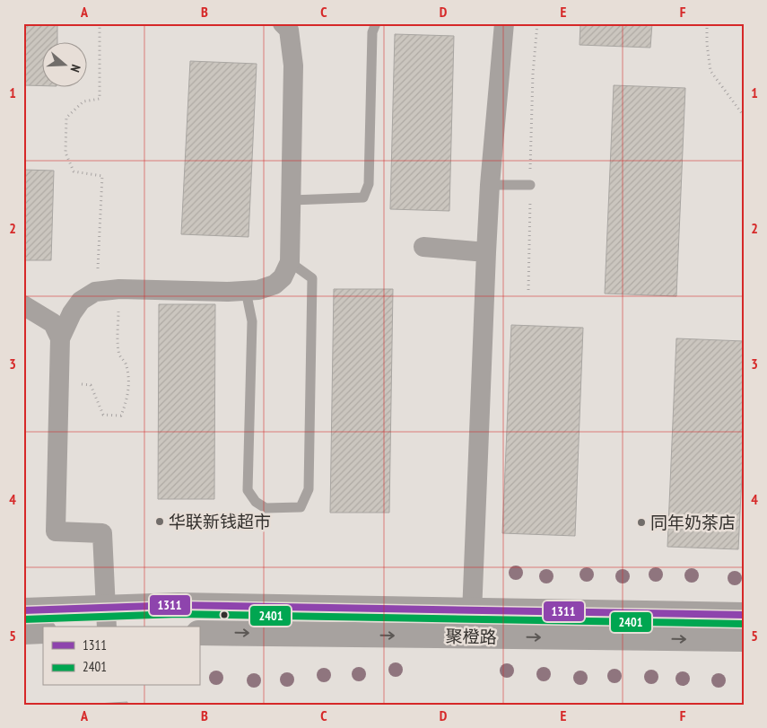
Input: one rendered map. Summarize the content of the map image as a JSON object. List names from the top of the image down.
{
  "streets": {
    "street": ["聚橙路"]
  },
  "places": ["华联新钱超市", "同年奶茶店"],
  "lines": ["transit line 1311", "transit line 2401"],
  "legend": ["1311", "2401"],
  "north": "right",
  "grid": {
    "columns": [
      "A",
      "B",
      "C",
      "D",
      "E",
      "F"
    ],
    "rows": [
      "1",
      "2",
      "3",
      "4",
      "5"
    ]
  }
}
